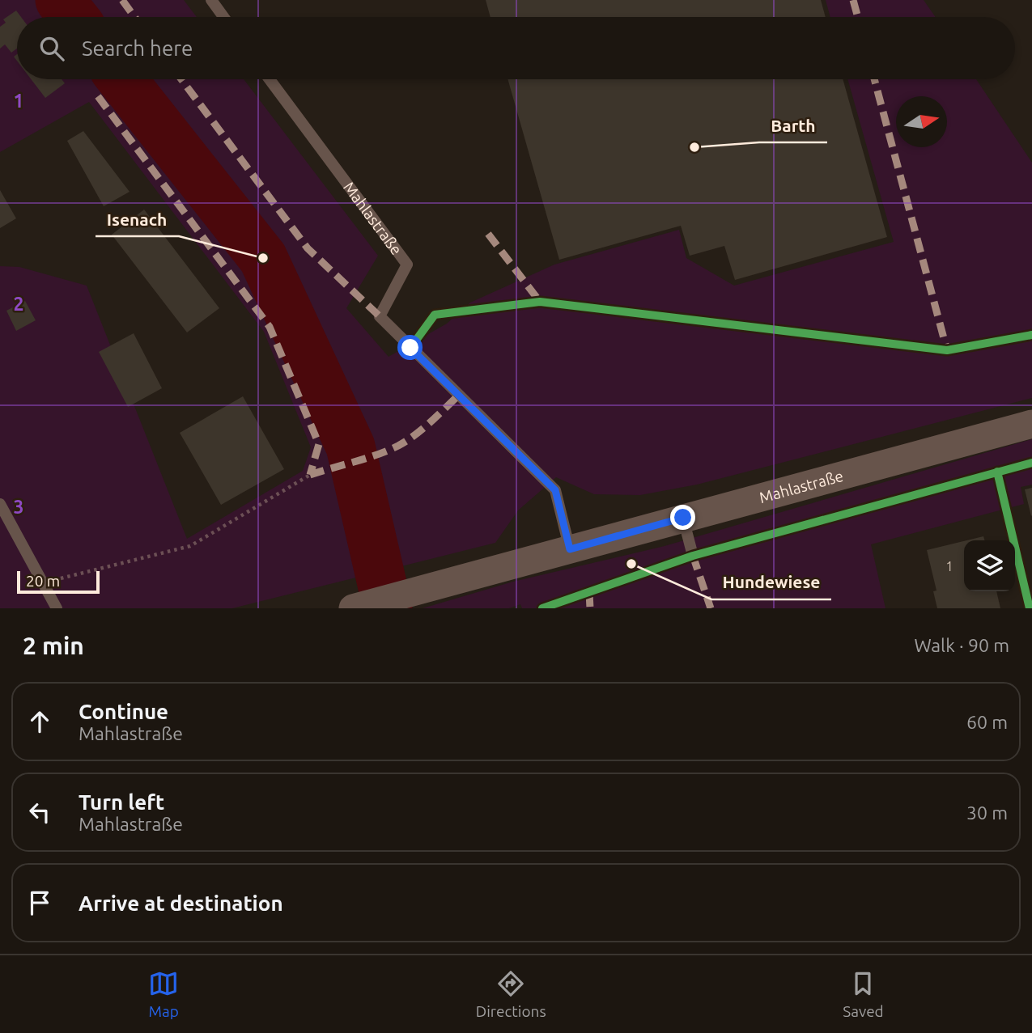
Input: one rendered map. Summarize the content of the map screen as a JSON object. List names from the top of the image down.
{
  "streets": {
    "street": ["Mahlastraße"]
  },
  "places": ["Barth", "Isenach", "Hundewiese"],
  "house_numbers": ["1"],
  "scale_bar": "20 m",
  "north": "right",
  "page": {
    "search": "Search here",
    "scale": "20 m",
    "heading": ["2 min", "Walk · 90 m"],
    "list": [
      ["Continue", "Mahlastraße", "60 m"],
      ["Turn left", "Mahlastraße", "30 m"],
      "Arrive at destination"
    ],
    "nav": ["Map", "Directions", "Saved"]
  },
  "grid": {
    "rows": ["1", "2", "3"]
  }
}
